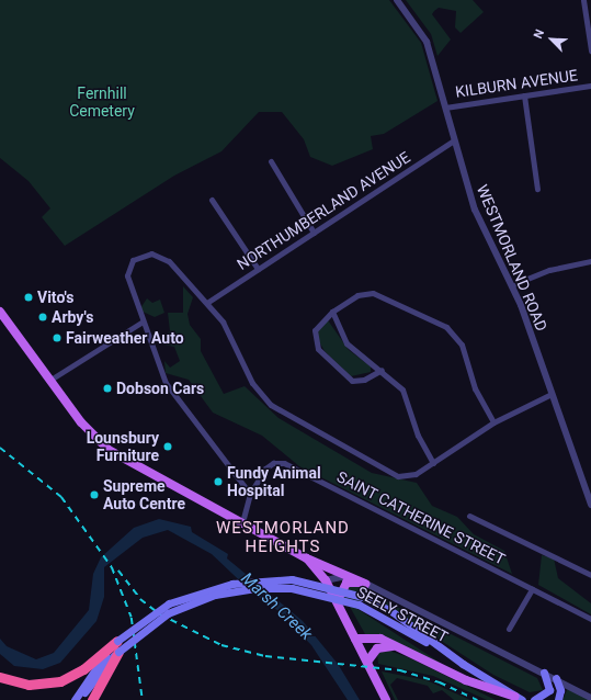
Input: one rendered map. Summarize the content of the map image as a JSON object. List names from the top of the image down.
{
  "streets": {
    "main road": ["SEELY STREET"],
    "street": [
      "KILBURN AVENUE",
      "NORTHUMBERLAND AVENUE",
      "WESTMORLAND ROAD",
      "SAINT CATHERINE STREET"
    ]
  },
  "crossings": [
    ["KILBURN AVENUE", "WESTMORLAND ROAD"],
    ["NORTHUMBERLAND AVENUE", "WESTMORLAND ROAD"]
  ],
  "districts": ["WESTMORLAND HEIGHTS"],
  "water": ["Marsh Creek"],
  "parks": ["Fernhill Cemetery"],
  "places": [
    "Vito's",
    "Arby's",
    "Fairweather Auto",
    "Dobson Cars",
    "Lounsbury Furniture",
    "Fundy Animal Hospital",
    "Supreme Auto Centre"
  ],
  "north": "top left"
}
